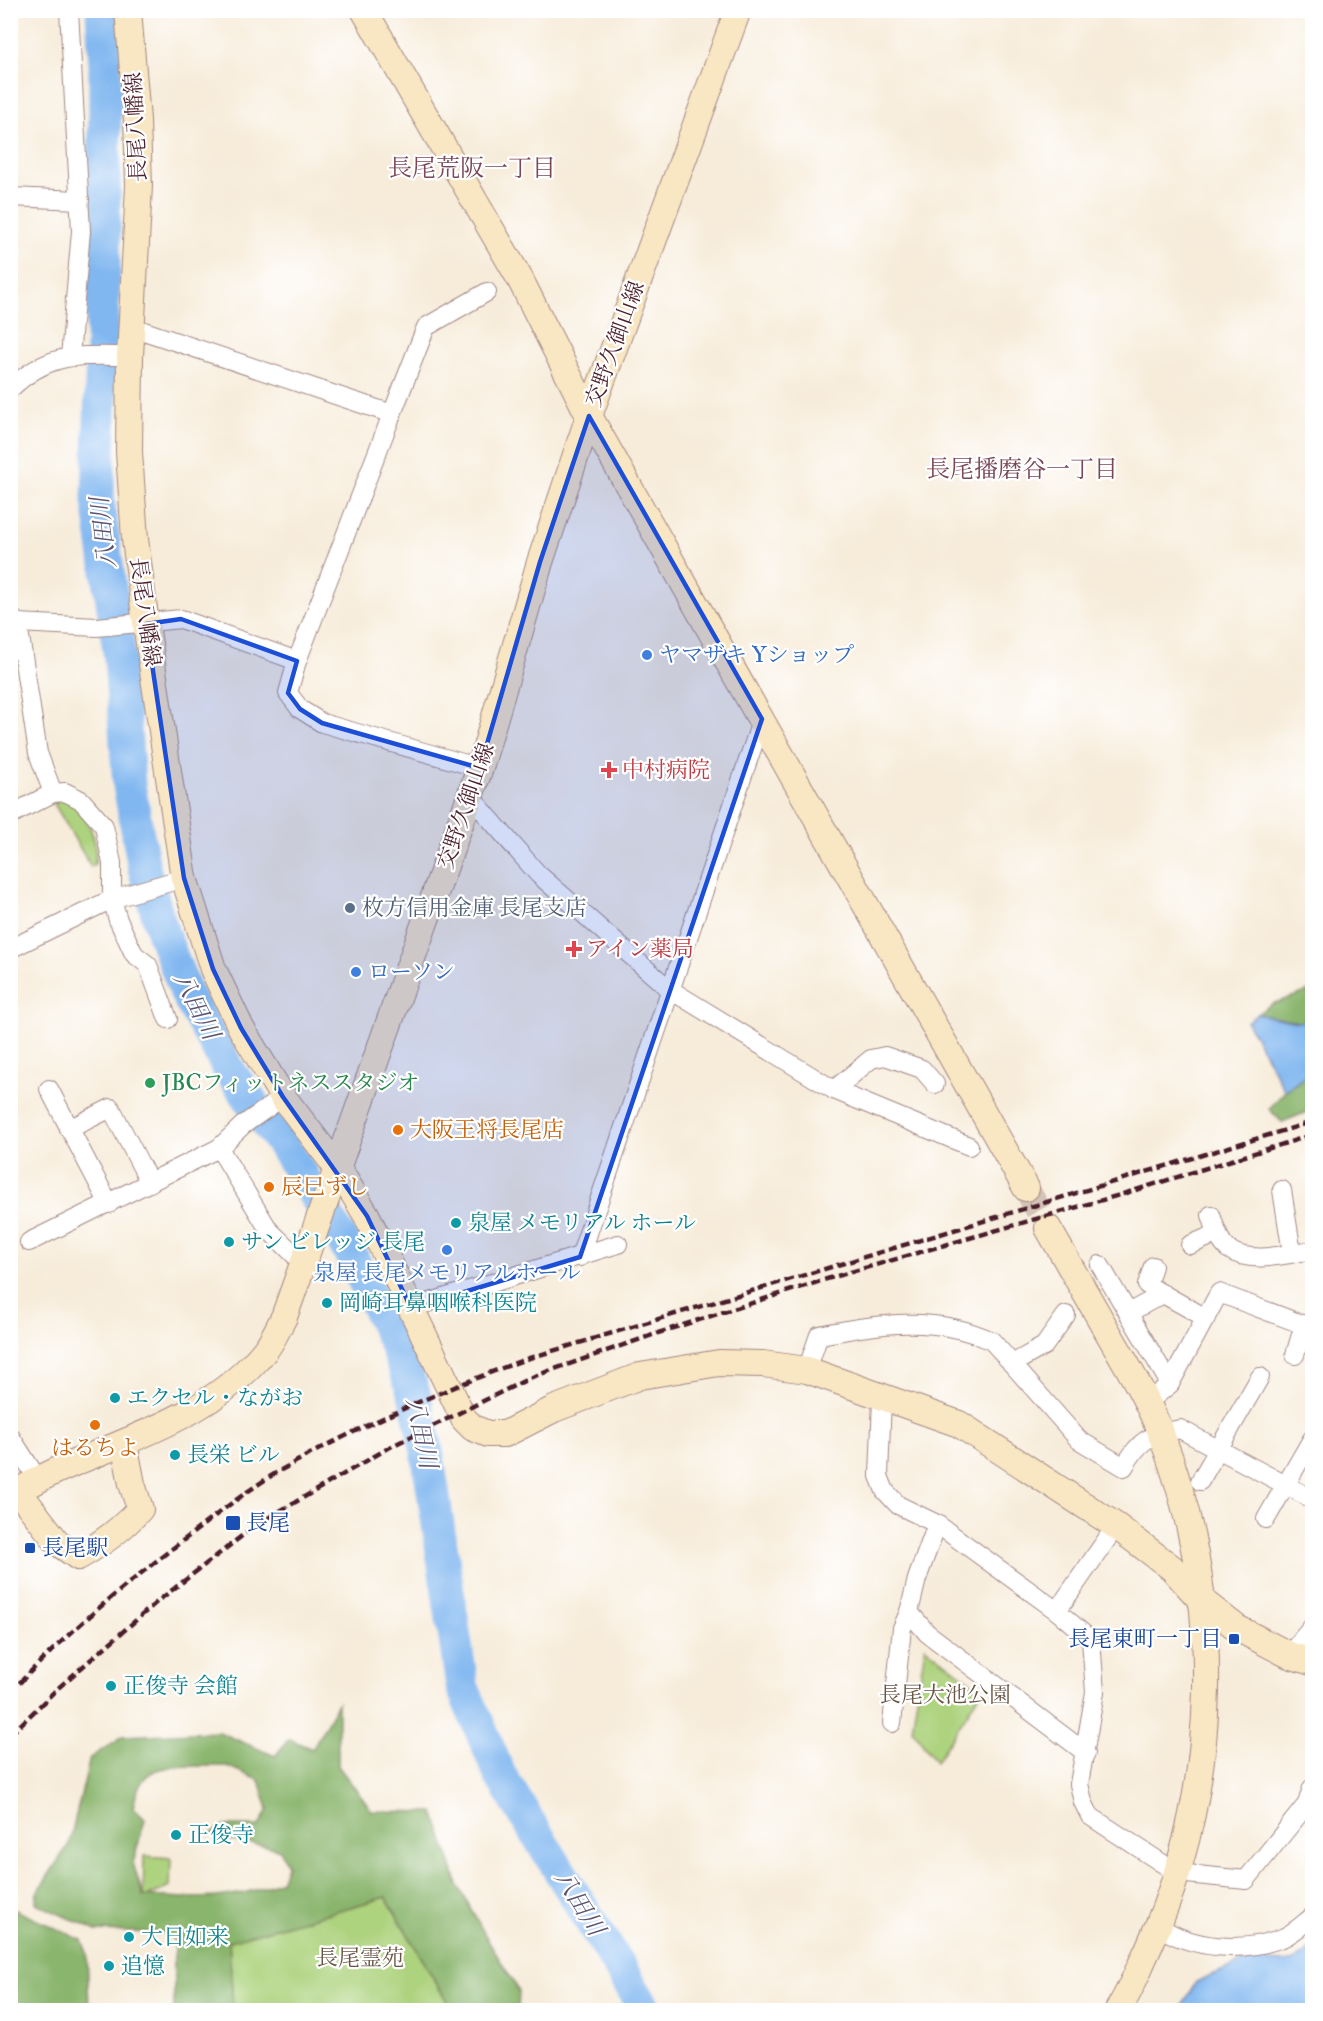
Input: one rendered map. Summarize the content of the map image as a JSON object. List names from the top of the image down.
{
  "streets": {
    "street": ["長尾八幡線", "交野久御山線"]
  },
  "crossings": [
    ["長尾八幡線", "交野久御山線"]
  ],
  "districts": ["長尾荒阪一丁目", "長尾播磨谷一丁目"],
  "water": ["八田川"],
  "parks": ["長尾大池公園", "長尾霊苑"],
  "places": {
    "other": [
      "ヤマザキ Yショップ",
      "枚方信用金庫 長尾支店",
      "ローソン",
      "JBCフィットネススタジオ",
      "大阪王将長尾店",
      "辰巳ずし",
      "泉屋 メモリアル ホール",
      "サン ビレッジ 長尾",
      "泉屋 長尾メモリアルホール",
      "岡崎耳鼻咽喉科医院",
      "エクセル・ながお",
      "はるちよ",
      "長栄 ビル",
      "正俊寺 会館",
      "正俊寺",
      "大日如来",
      "追憶"
    ],
    "health": ["中村病院", "アイン薬局"],
    "transit": ["長尾", "長尾駅", "長尾東町一丁目"]
  }
}
